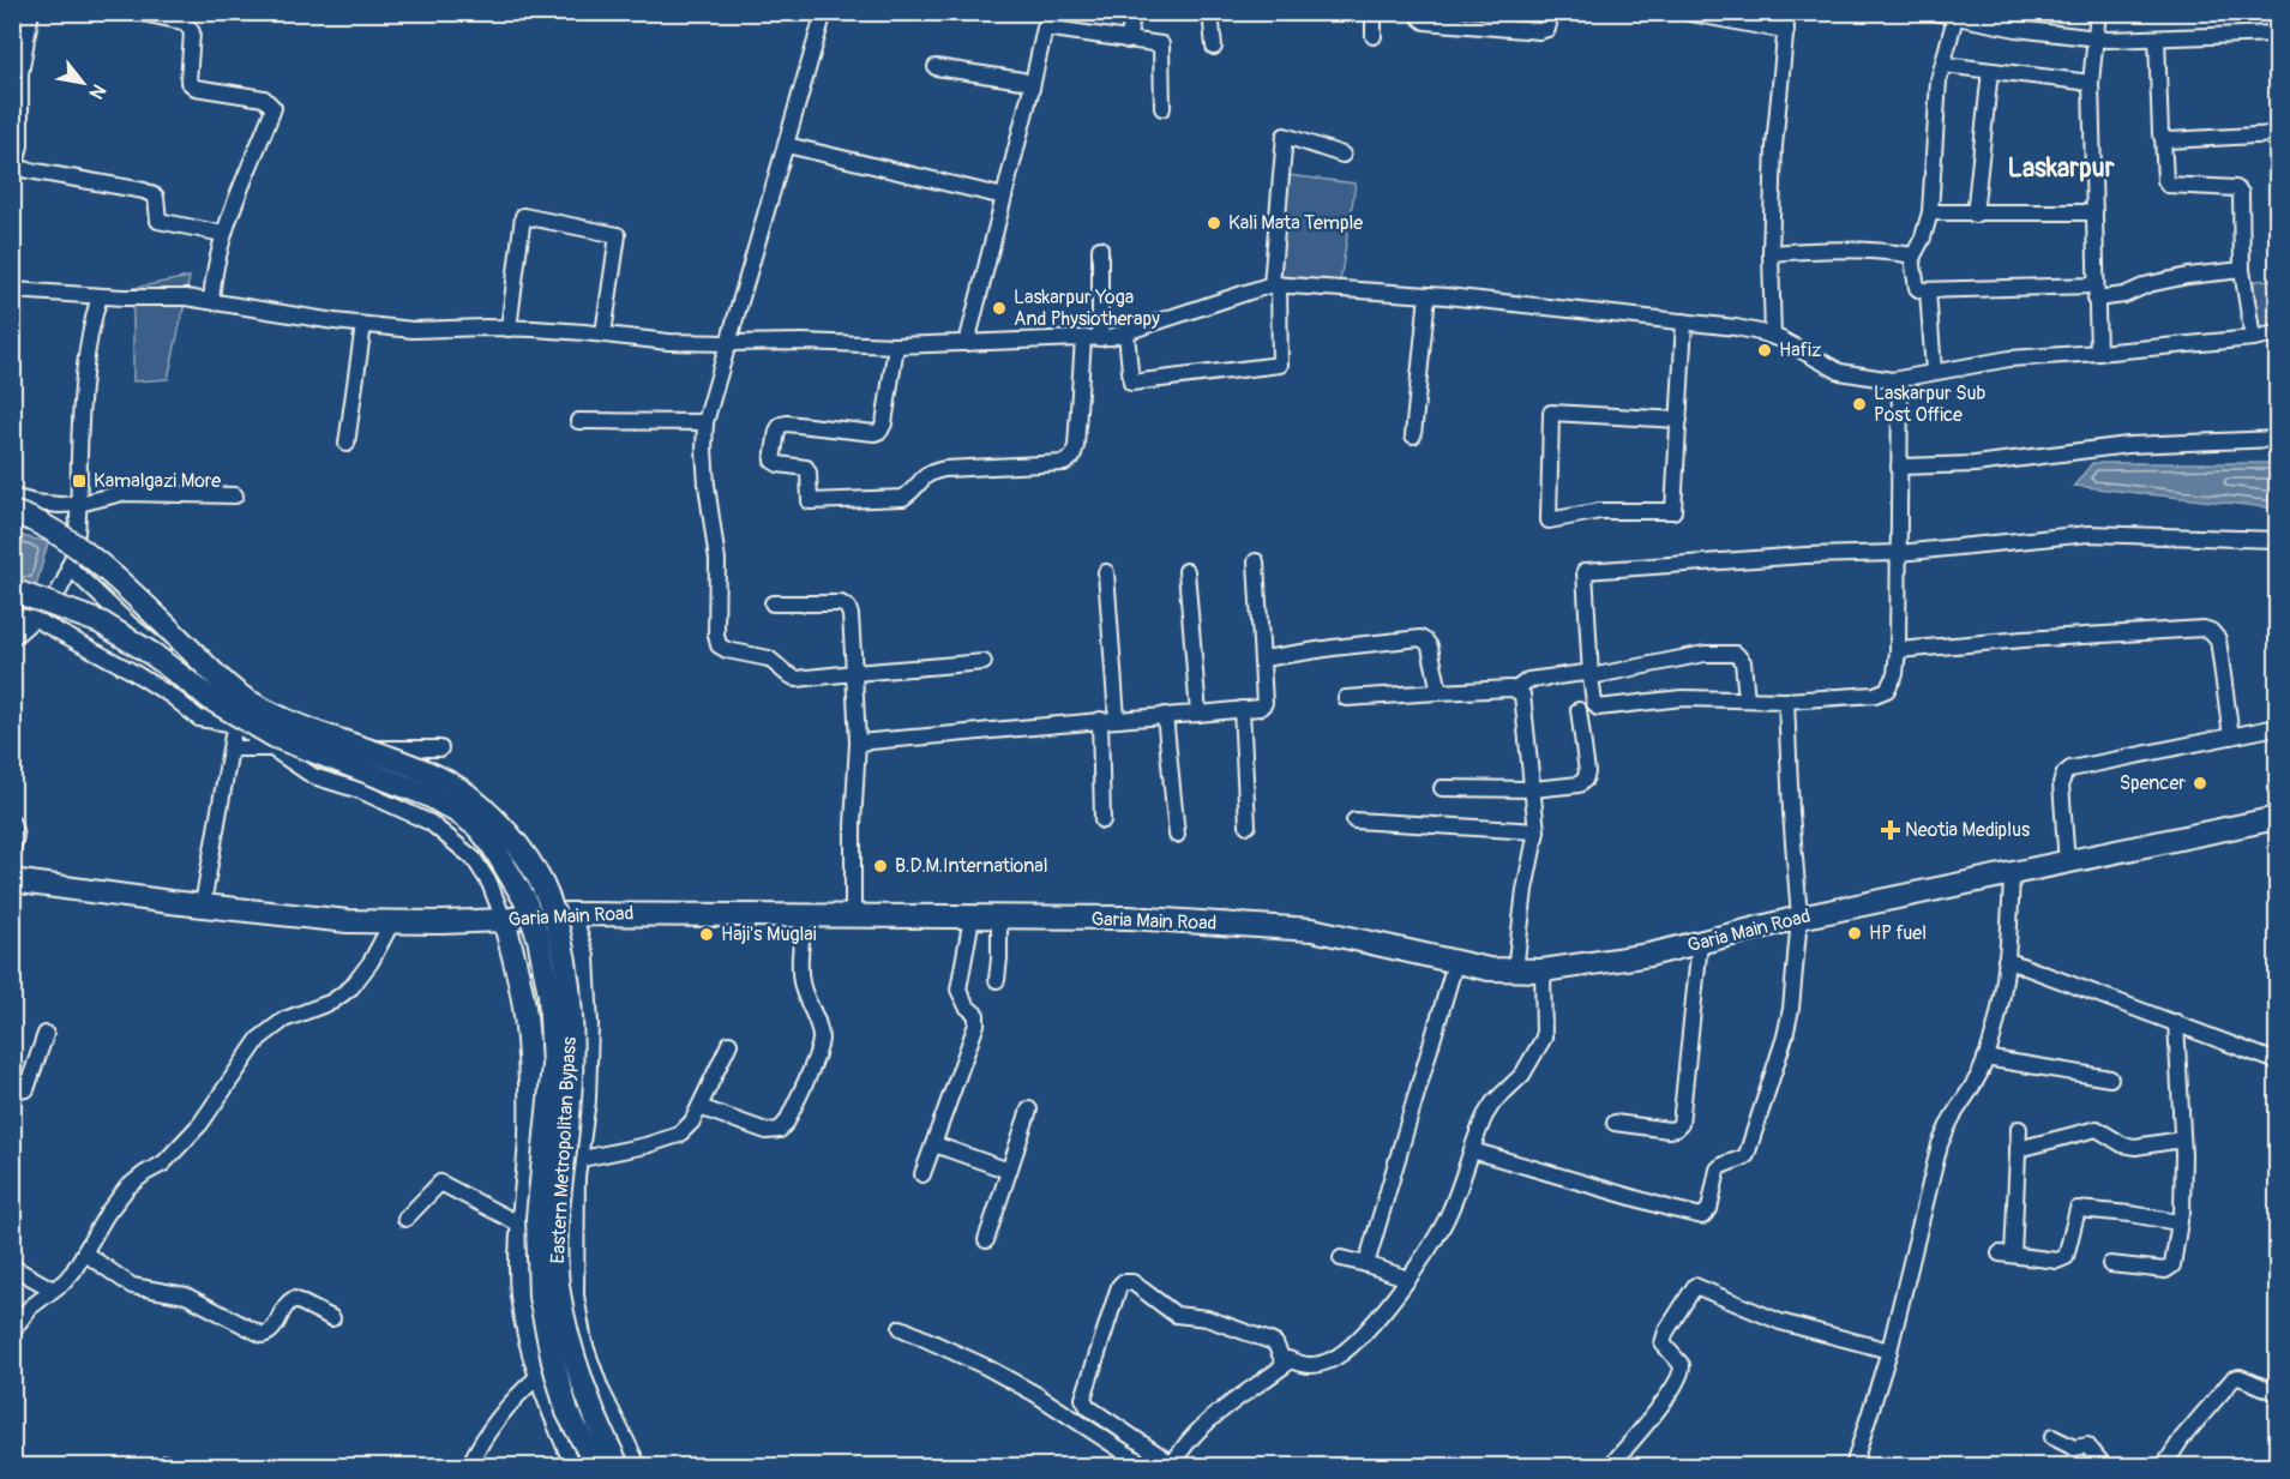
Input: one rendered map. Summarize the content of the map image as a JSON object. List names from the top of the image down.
{
  "streets": {
    "main road": ["Garia Main Road", "Eastern Metropolitan Bypass"]
  },
  "districts": ["Laskarpur"],
  "places": {
    "other": [
      "Kali Mata Temple",
      "Laskarpur Yoga And Physiotherapy",
      "Hafiz",
      "Laskarpur Sub Post Office",
      "Spencer",
      "B.D.M.International",
      "HP fuel",
      "Haji's Muglai"
    ],
    "transit": ["Kamalgazi More"],
    "health": ["Neotia Mediplus"]
  },
  "north": "bottom right"
}
